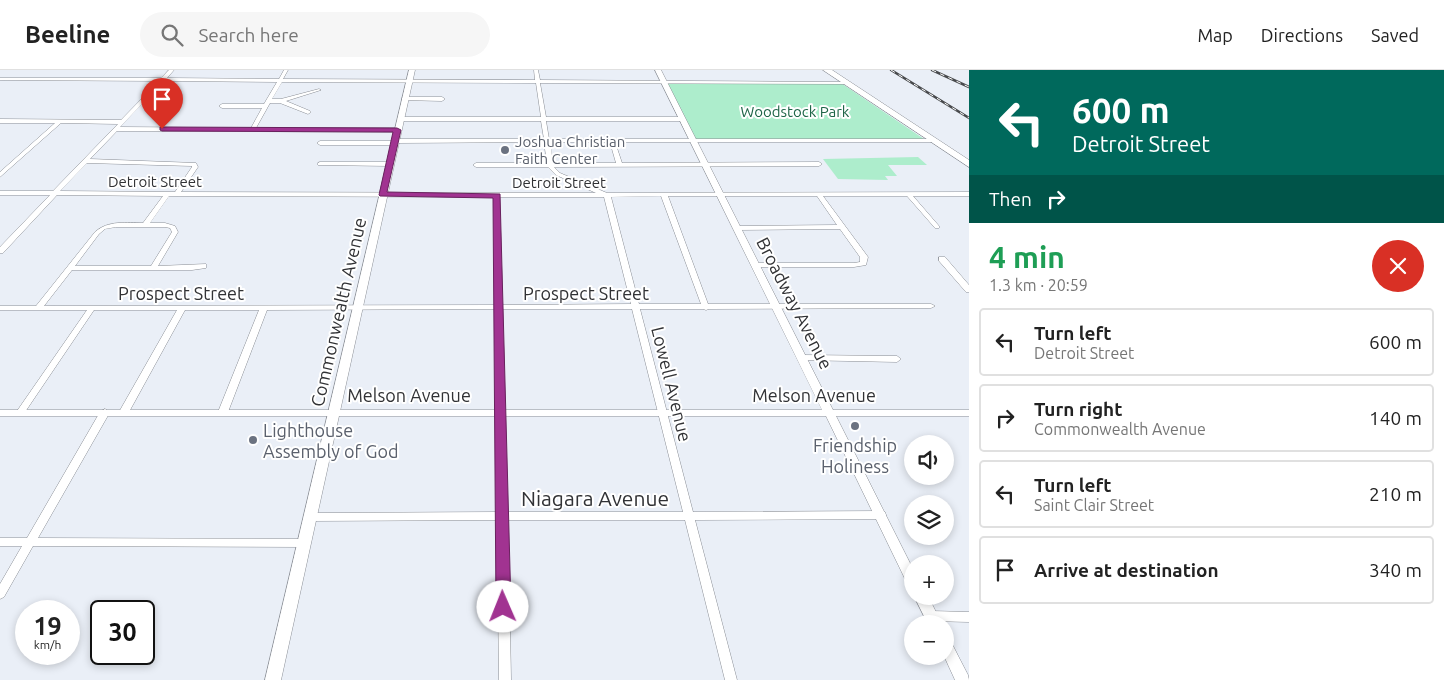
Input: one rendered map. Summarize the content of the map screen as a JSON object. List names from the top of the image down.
{
  "streets": {
    "main road": ["Commonwealth Avenue"],
    "street": [
      "Detroit Street",
      "Prospect Street",
      "Broadway Avenue",
      "Lowell Avenue",
      "Melson Avenue",
      "Niagara Avenue"
    ]
  },
  "crossings": [
    ["Detroit Street", "Broadway Avenue"],
    ["Detroit Street", "Commonwealth Avenue"],
    ["Detroit Street", "Lowell Avenue"],
    ["Prospect Street", "Broadway Avenue"],
    ["Prospect Street", "Commonwealth Avenue"],
    ["Prospect Street", "Lowell Avenue"],
    ["Broadway Avenue", "Melson Avenue"],
    ["Broadway Avenue", "Niagara Avenue"],
    ["Commonwealth Avenue", "Melson Avenue"],
    ["Commonwealth Avenue", "Niagara Avenue"],
    ["Lowell Avenue", "Melson Avenue"],
    ["Lowell Avenue", "Niagara Avenue"]
  ],
  "parks": ["Woodstock Park"],
  "places": ["Joshua Christian Faith Center", "Friendship Holiness", "Lighthouse Assembly of God"],
  "page": {
    "header": "Beeline",
    "search": "Search here",
    "nav": ["Map", "Directions", "Saved"],
    "turn": ["600 m", "Detroit Street"],
    "then": "Then",
    "heading": ["4 min", "1.3 km · 20:59"],
    "list": [
      {
        "name": "Turn left",
        "note": "Detroit Street",
        "value": "600 m"
      },
      {
        "name": "Turn right",
        "note": "Commonwealth Avenue",
        "value": "140 m"
      },
      {
        "name": "Turn left",
        "note": "Saint Clair Street",
        "value": "210 m"
      },
      {
        "name": "Arrive at destination",
        "value": "340 m"
      }
    ],
    "map_buttons": ["+", "−"],
    "speed": "19 km/h",
    "limit": "30"
  }
}
